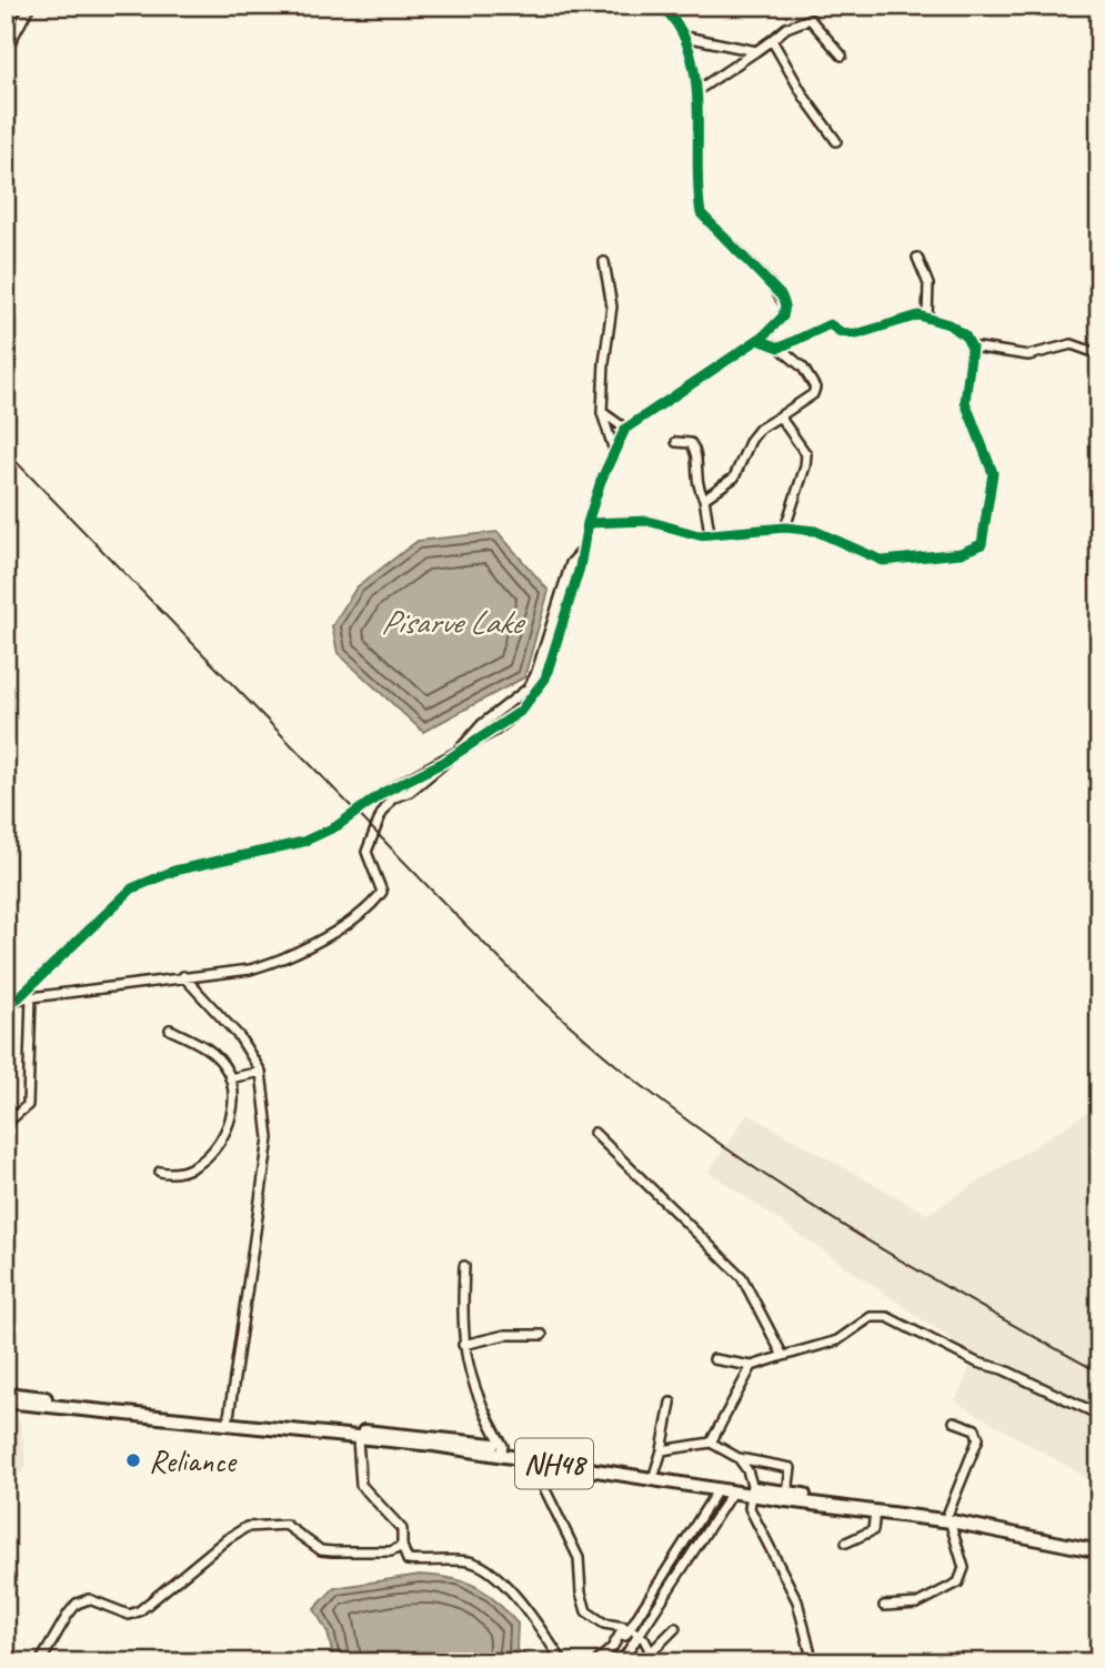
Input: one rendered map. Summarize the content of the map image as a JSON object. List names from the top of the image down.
{
  "streets": {
    "highway": ["NH48"]
  },
  "water": ["Pisarve Lake"],
  "places": ["Reliance"]
}
